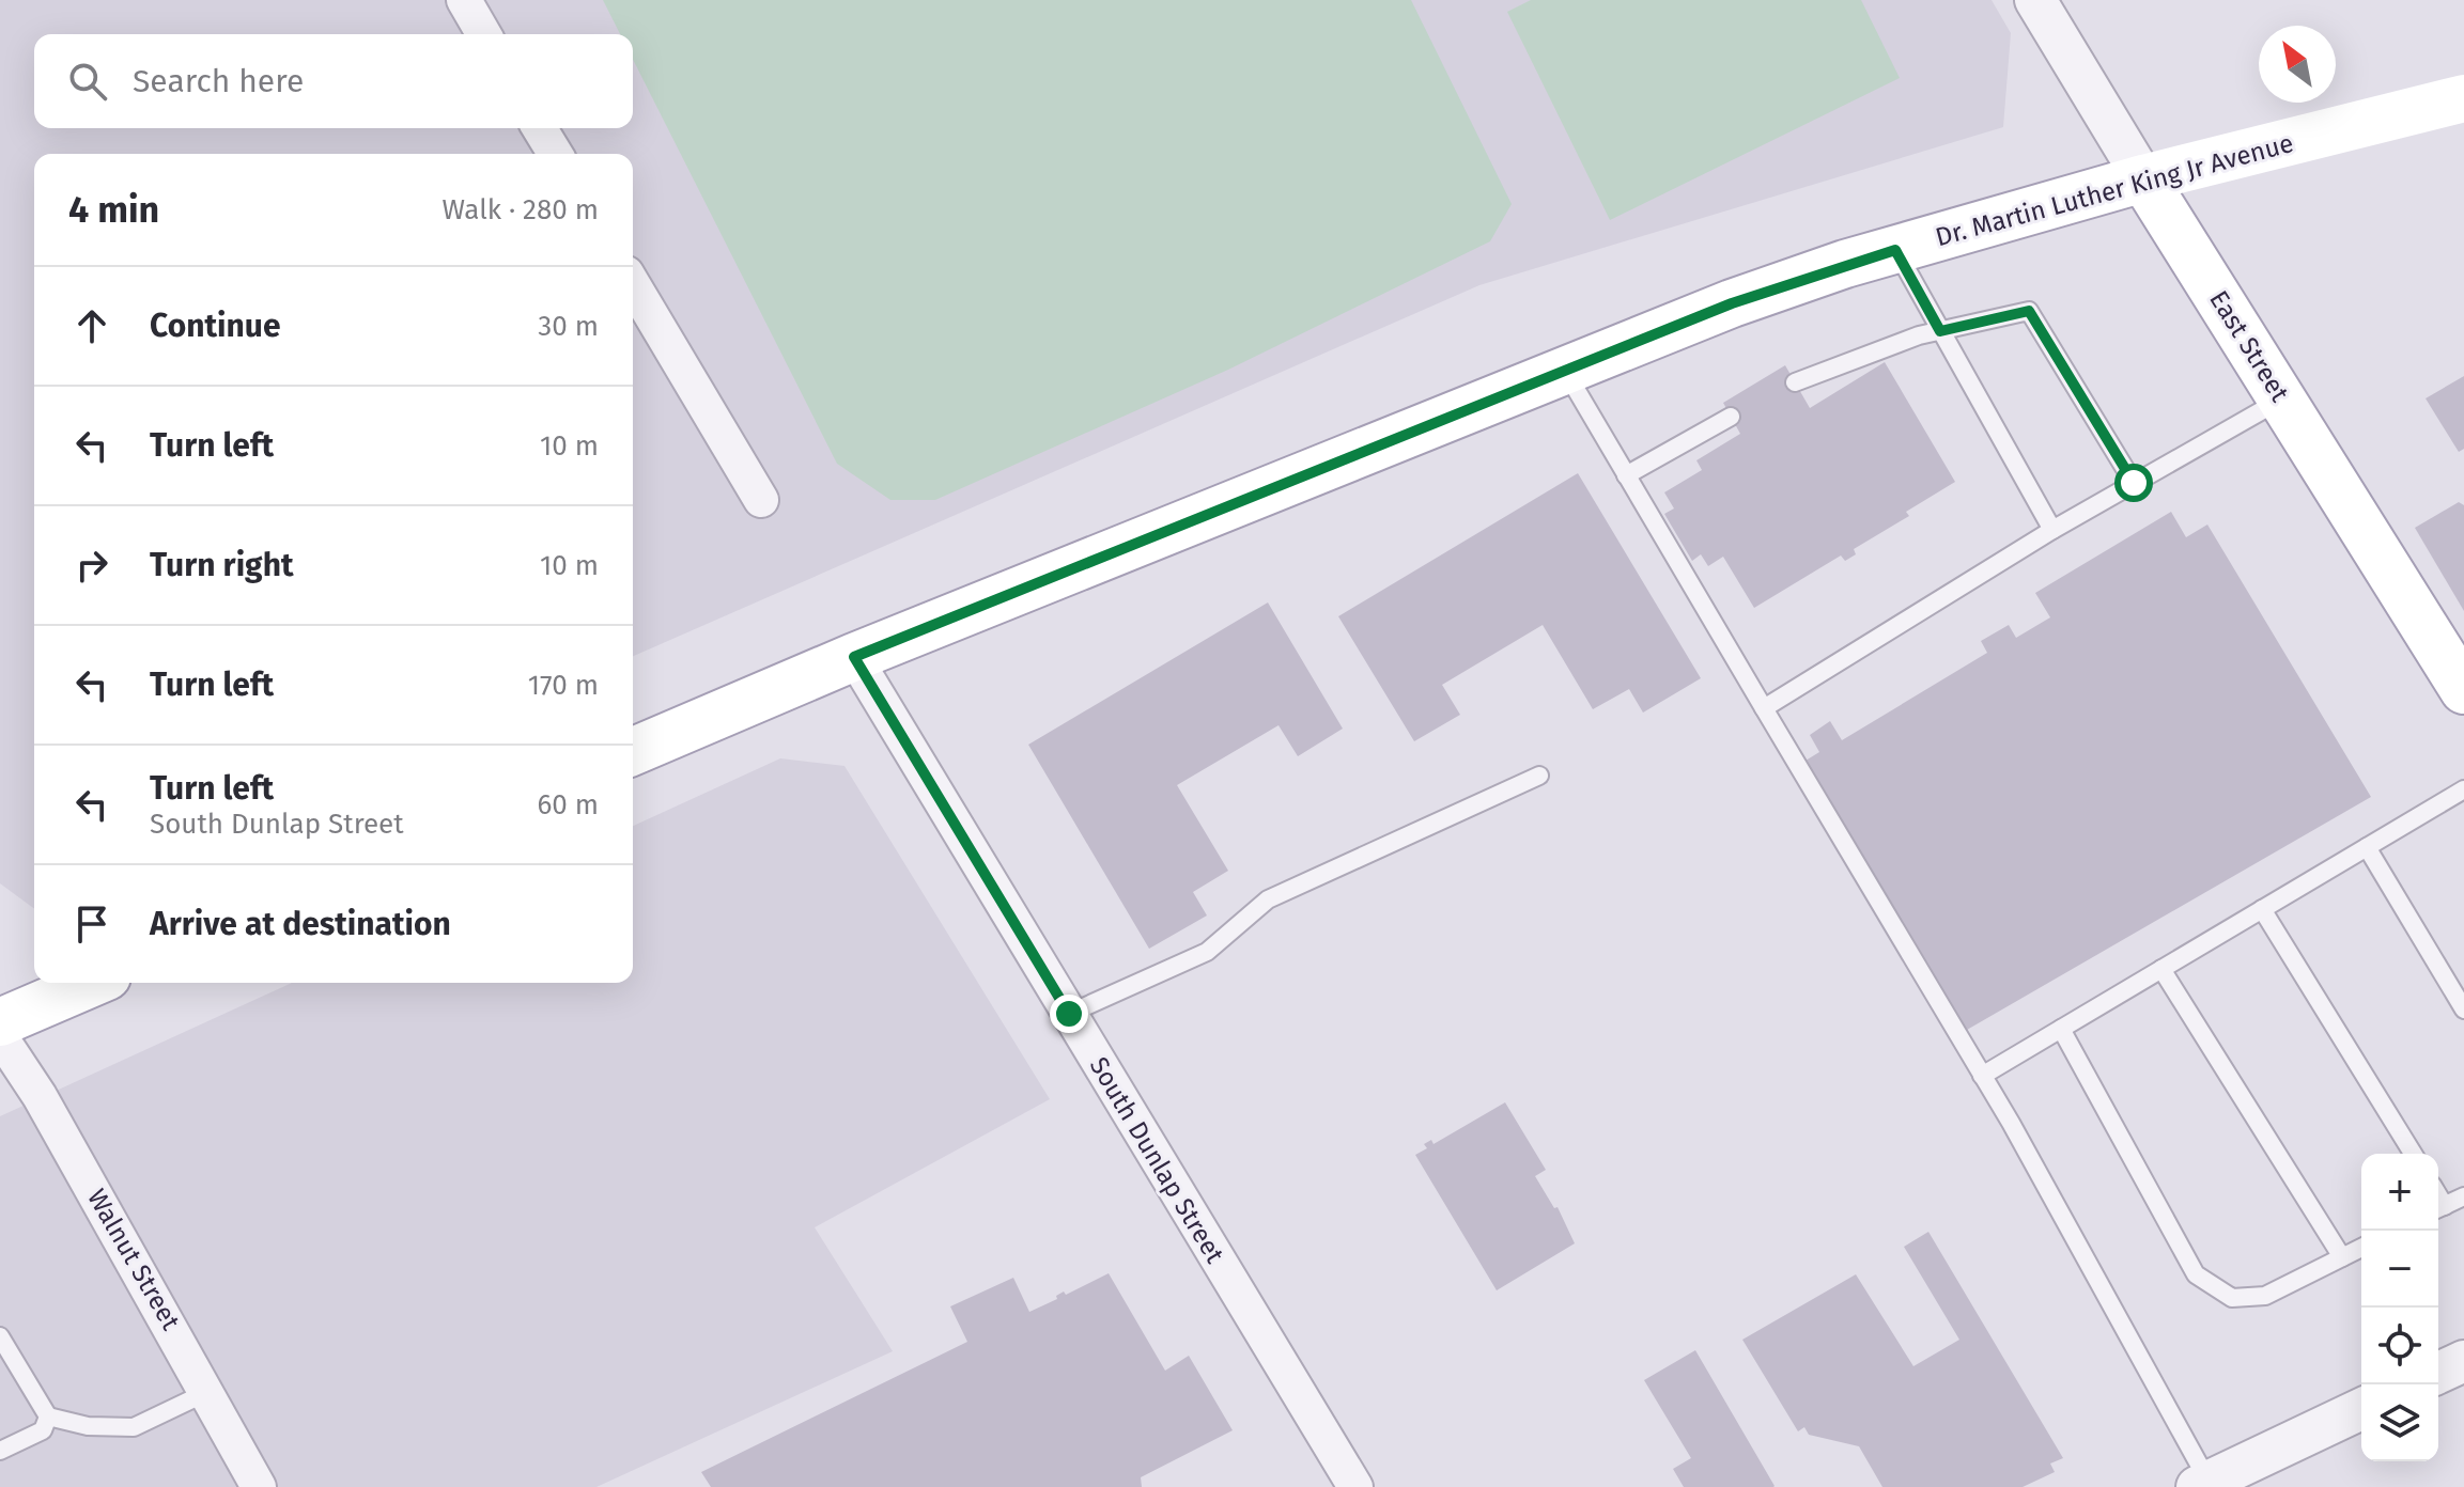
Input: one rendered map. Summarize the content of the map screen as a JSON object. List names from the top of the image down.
{
  "streets": {
    "main road": ["Dr. Martin Luther King Jr Avenue", "East Street"],
    "street": ["South Dunlap Street", "Walnut Street"]
  },
  "crossings": [
    ["Dr. Martin Luther King Jr Avenue", "East Street"],
    ["Dr. Martin Luther King Jr Avenue", "South Dunlap Street"]
  ],
  "north": "top left",
  "page": {
    "search": "Search here",
    "heading": ["4 min", "Walk · 280 m"],
    "list": [
      ["Continue", "30 m"],
      ["Turn left", "10 m"],
      ["Turn right", "10 m"],
      ["Turn left", "170 m"],
      ["Turn left", "South Dunlap Street", "60 m"],
      "Arrive at destination"
    ],
    "map_buttons": ["+", "−"]
  }
}
